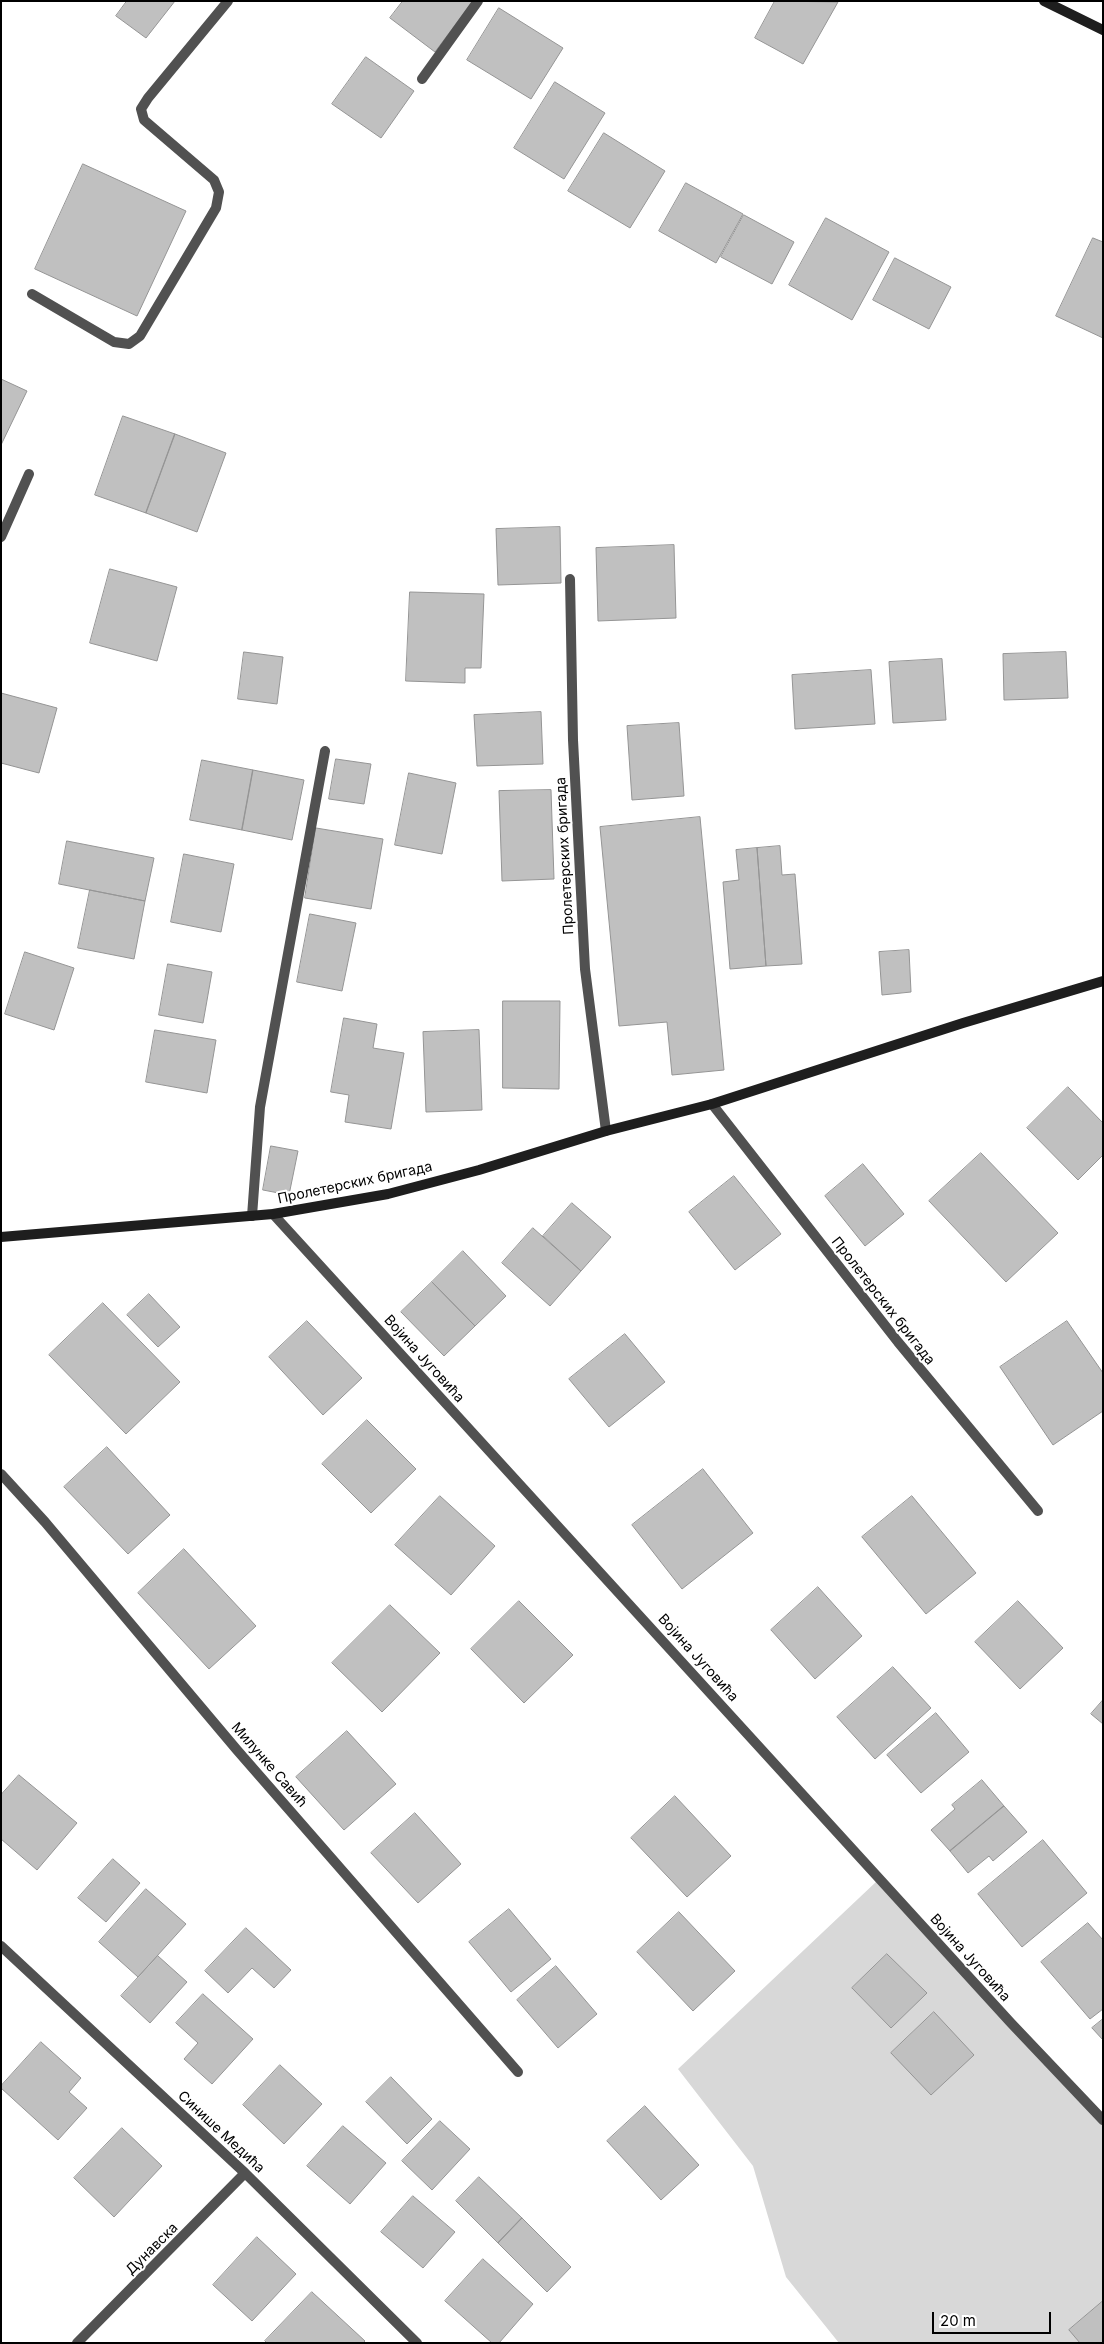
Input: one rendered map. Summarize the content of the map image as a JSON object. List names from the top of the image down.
{
  "streets": {
    "street": [
      "Пролетерских бригада",
      "Војина Југовића",
      "Милунке Савић",
      "Синише Медића",
      "Дунавска"
    ]
  },
  "crossings": [
    ["Пролетерских бригада", "Војина Југовића"],
    ["Синише Медића", "Дунавска"]
  ],
  "scale_bar": "20 m"
}
